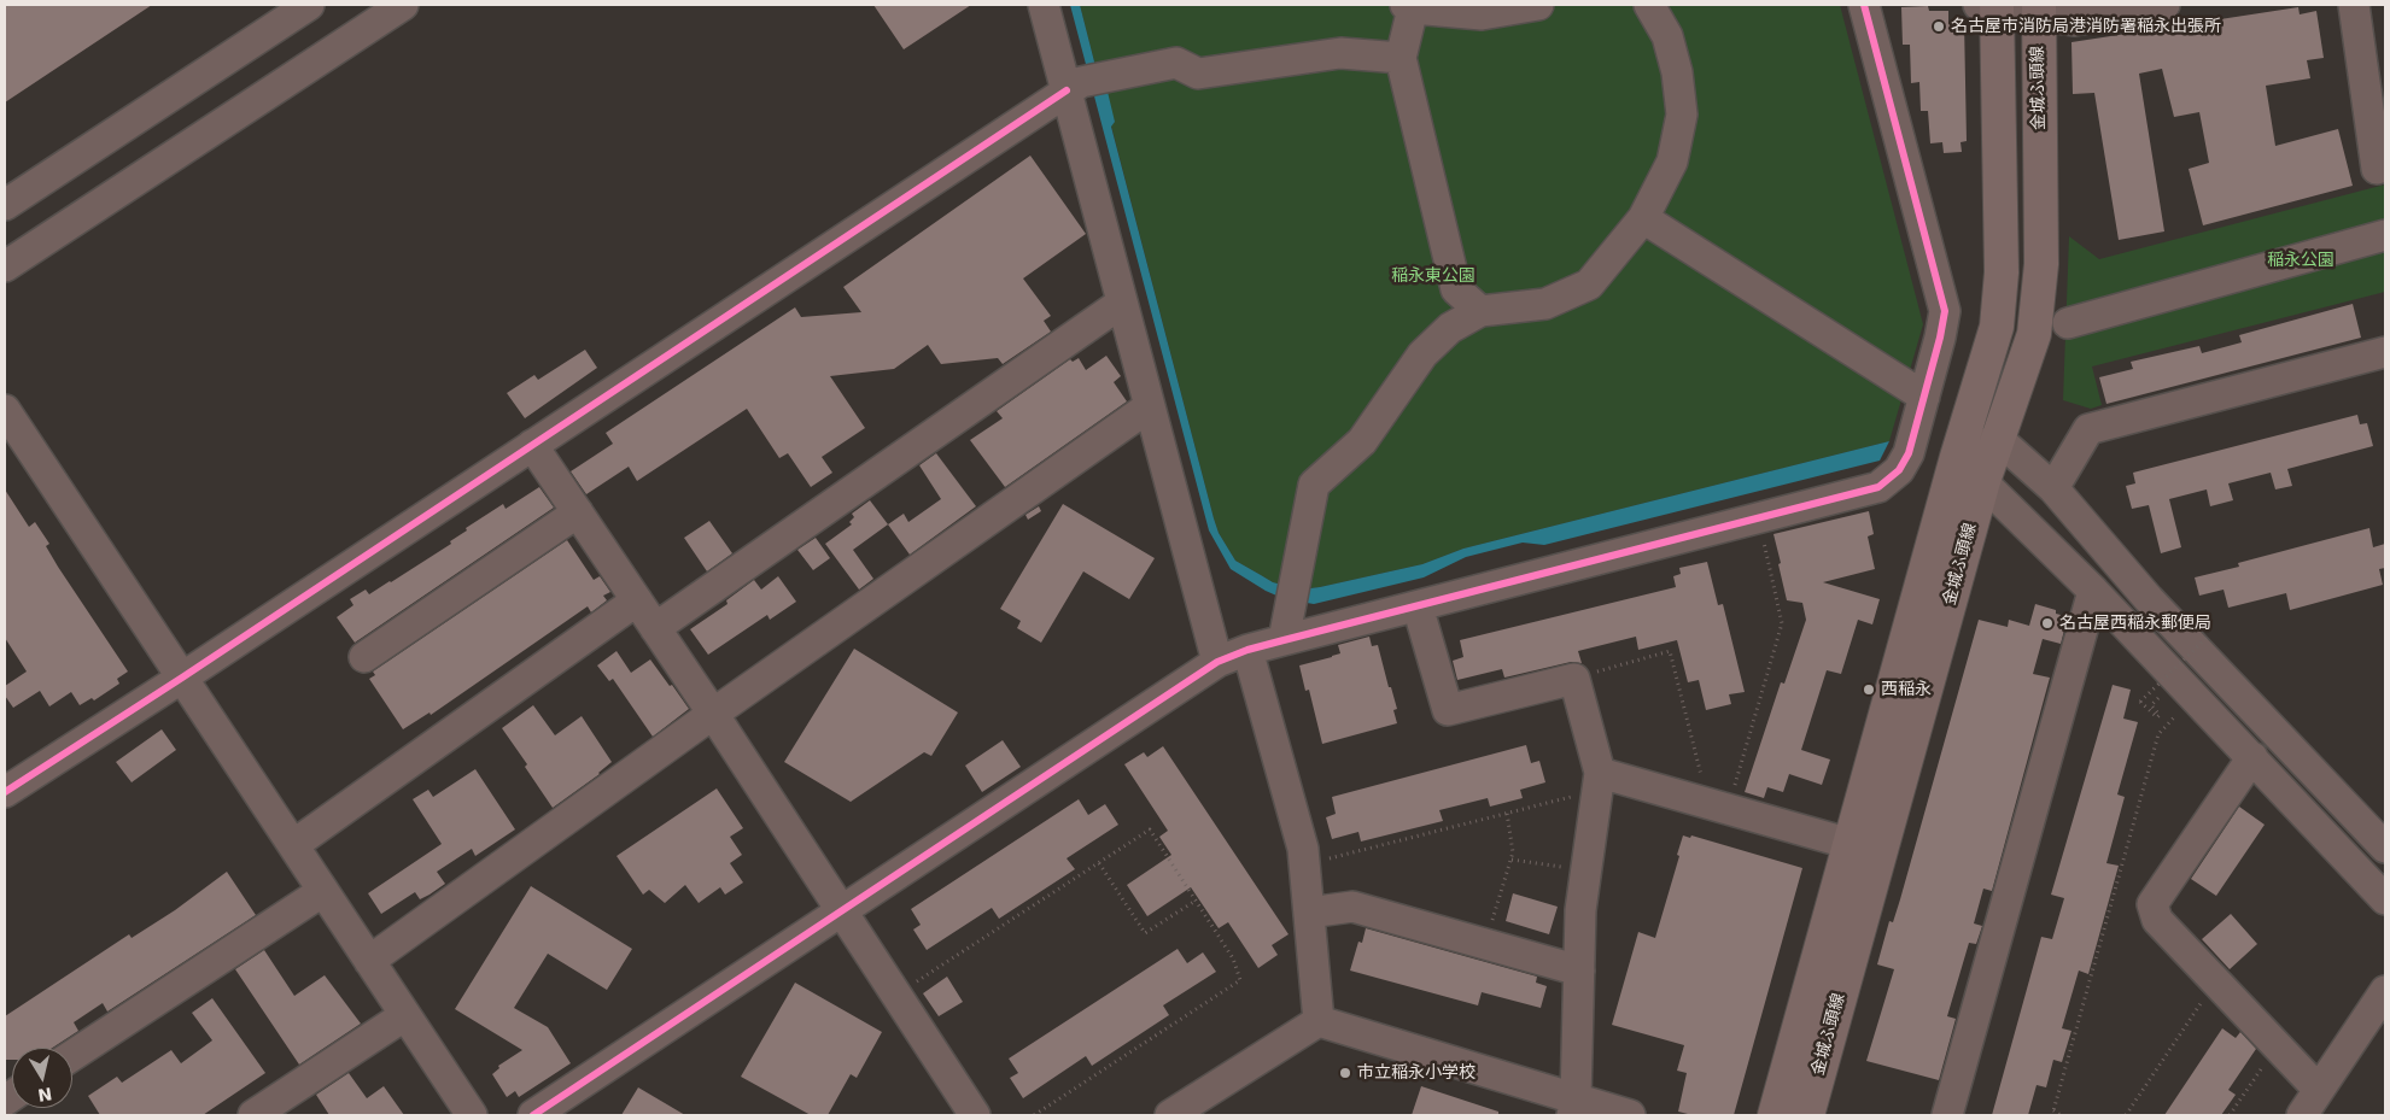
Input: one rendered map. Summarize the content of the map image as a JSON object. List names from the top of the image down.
{
  "streets": {
    "main road": ["金城ふ頭線"]
  },
  "parks": ["稲永公園", "稲永東公園"],
  "places": [
    "名古屋市消防局港消防署稲永出張所",
    "名古屋西稲永郵便局",
    "西稲永",
    "市立稲永小学校"
  ],
  "north": "bottom"
}
